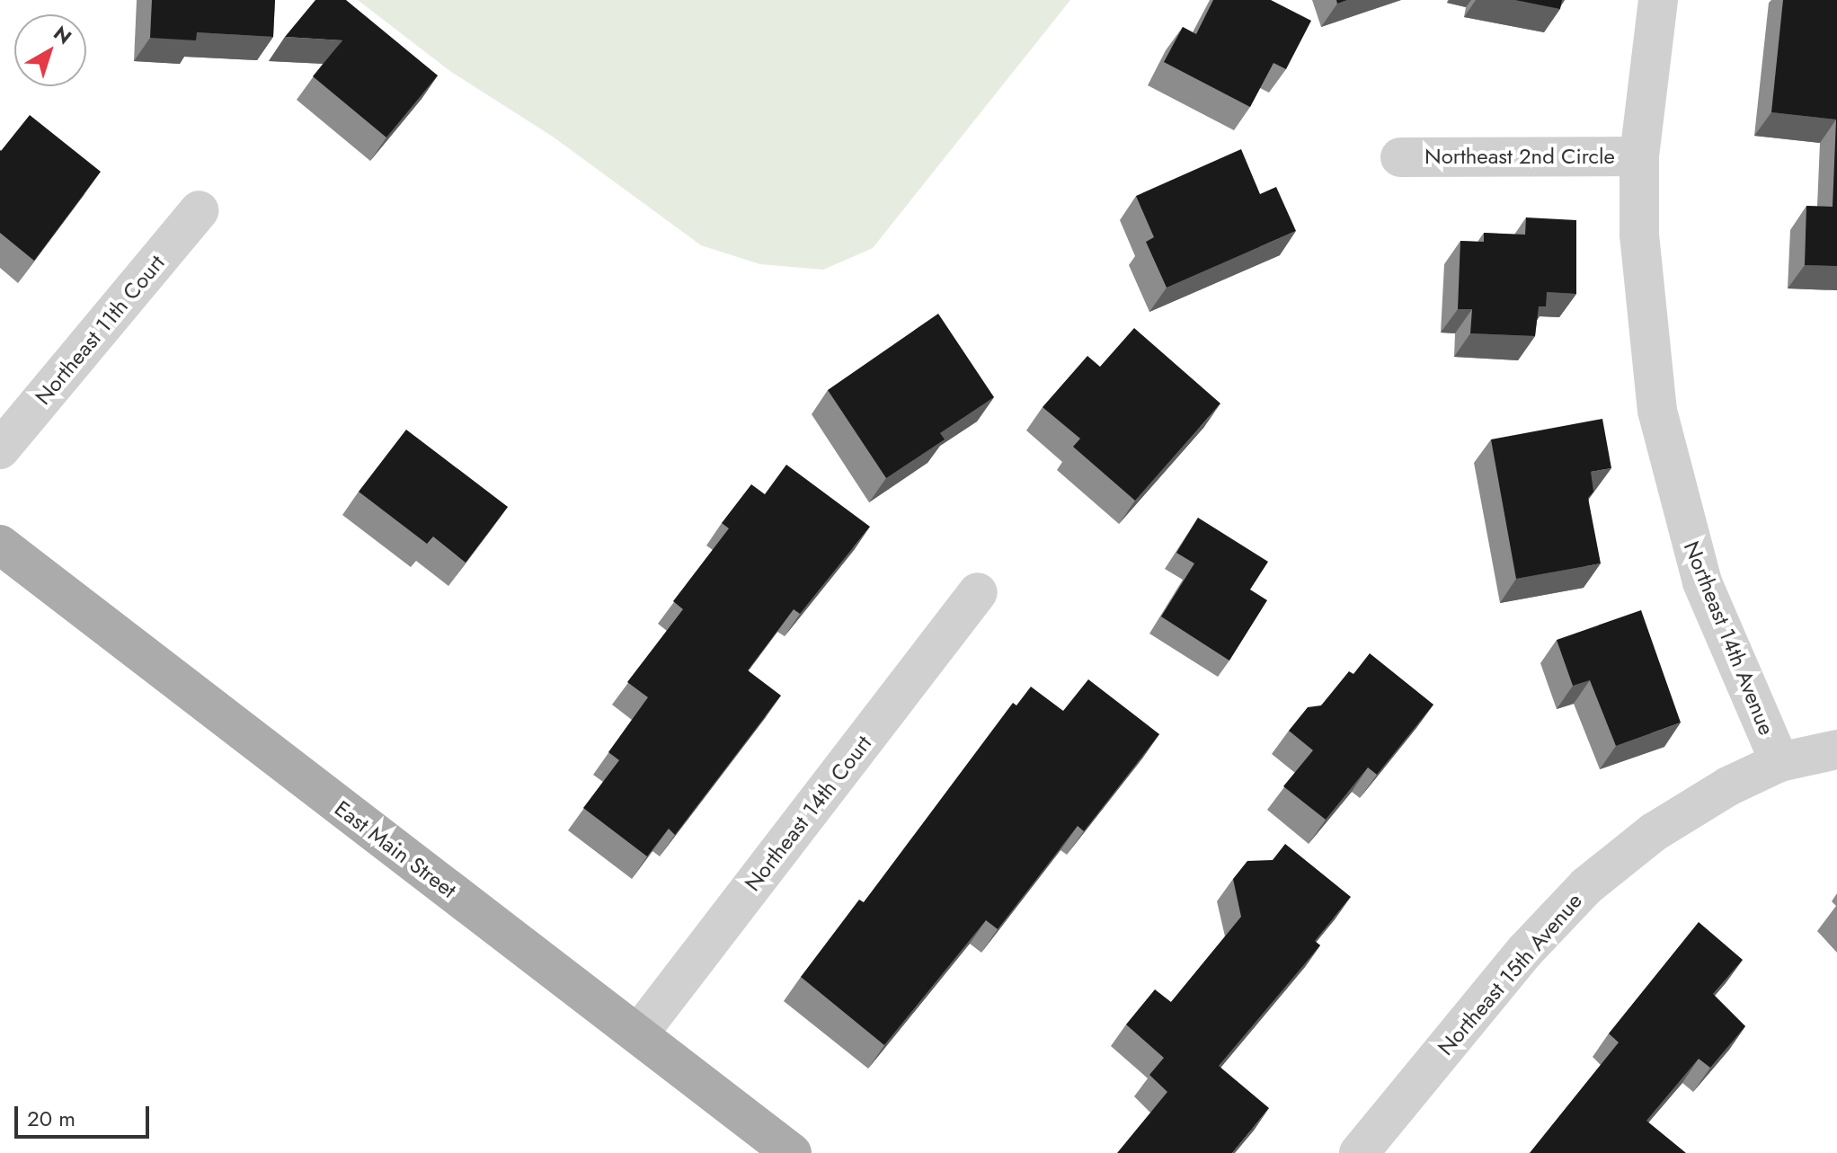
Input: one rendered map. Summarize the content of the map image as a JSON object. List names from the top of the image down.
{
  "streets": {
    "main road": ["East Main Street"],
    "street": [
      "Northeast 2nd Circle",
      "Northeast 11th Court",
      "Northeast 14th Avenue",
      "Northeast 14th Court",
      "Northeast 15th Avenue"
    ]
  },
  "crossings": [
    ["Northeast 2nd Circle", "Northeast 14th Avenue"],
    ["Northeast 14th Avenue", "Northeast 15th Avenue"],
    ["Northeast 14th Court", "East Main Street"]
  ],
  "scale_bar": "20 m",
  "north": "top right"
}
